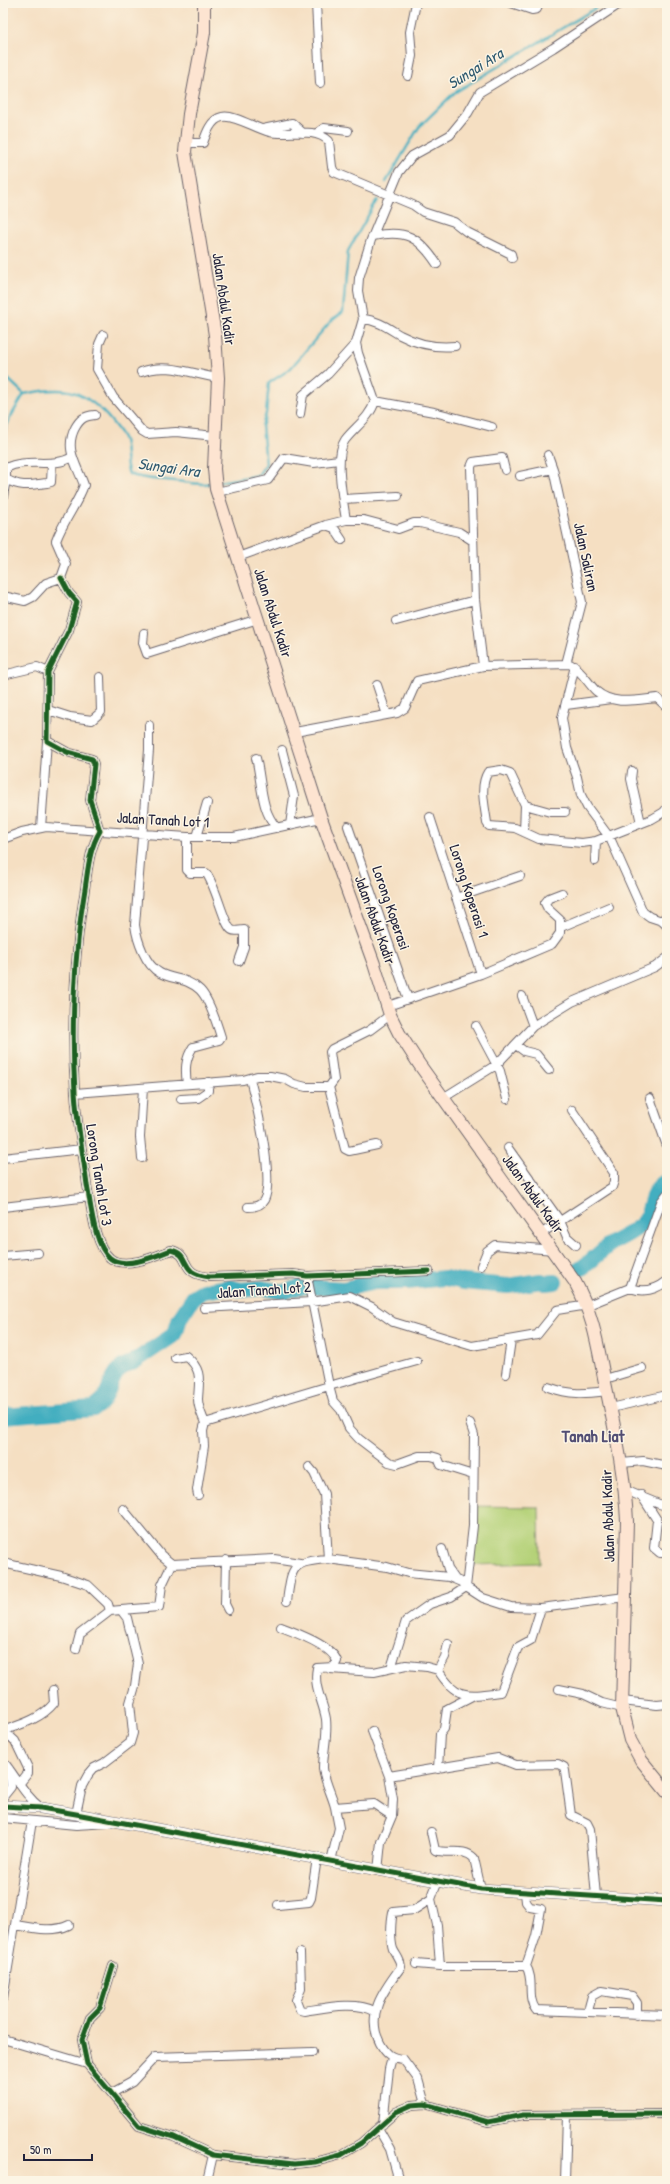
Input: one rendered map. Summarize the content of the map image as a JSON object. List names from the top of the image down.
{
  "streets": {
    "main road": ["Jalan Abdul Kadir"],
    "street": [
      "Jalan Saliran",
      "Jalan Tanah Lot 1",
      "Lorong Koperasi 1",
      "Lorong Koperasi",
      "Lorong Tanah Lot 3",
      "Jalan Tanah Lot 2"
    ]
  },
  "crossings": [
    ["Jalan Abdul Kadir", "Jalan Tanah Lot 1"],
    ["Jalan Abdul Kadir", "Jalan Tanah Lot 2"],
    ["Jalan Tanah Lot 1", "Lorong Tanah Lot 3"]
  ],
  "districts": ["Tanah Liat"],
  "water": ["Sungai Ara"],
  "scale_bar": "50 m"
}
